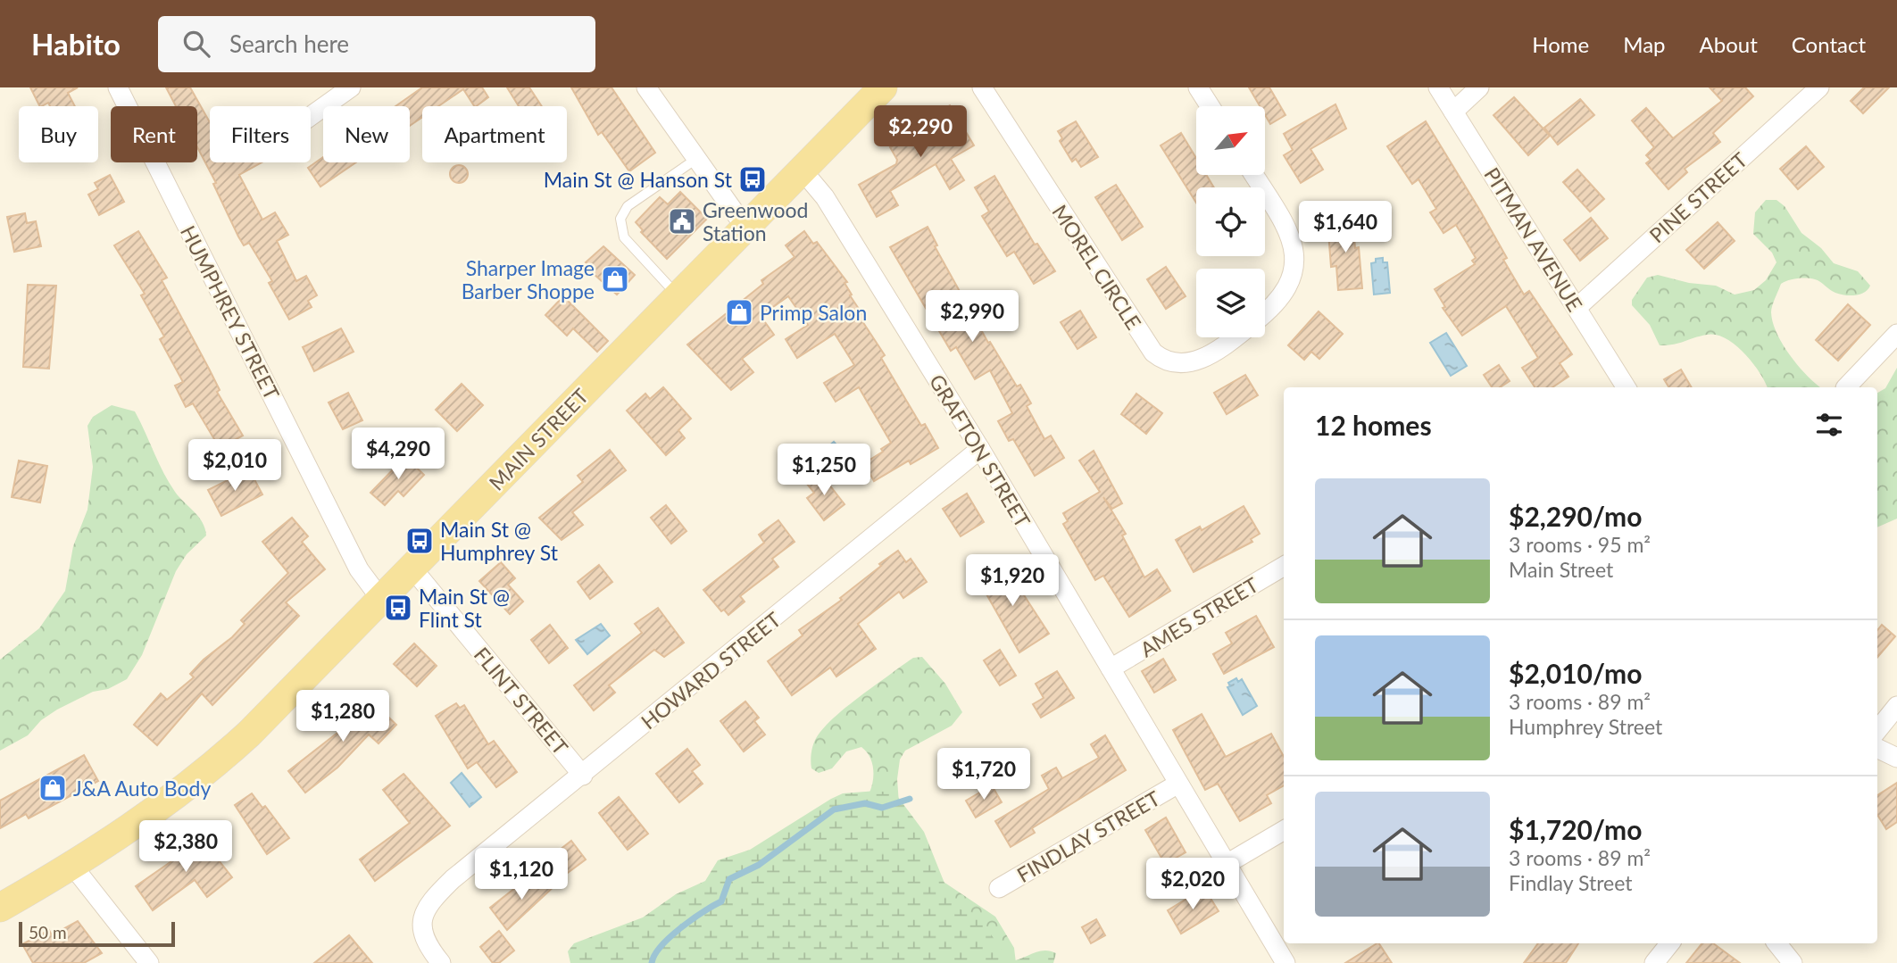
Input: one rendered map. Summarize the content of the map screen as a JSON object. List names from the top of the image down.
{
  "streets": {
    "main road": ["MAIN STREET"],
    "street": [
      "PINE STREET",
      "PITMAN AVENUE",
      "MOREL CIRCLE",
      "HUMPHREY STREET",
      "GRAFTON STREET",
      "AMES STREET",
      "HOWARD STREET",
      "FLINT STREET",
      "FINDLAY STREET"
    ]
  },
  "crossings": [
    ["PINE STREET", "PITMAN AVENUE"],
    ["HUMPHREY STREET", "MAIN STREET"],
    ["MAIN STREET", "GRAFTON STREET"],
    ["MAIN STREET", "FLINT STREET"],
    ["GRAFTON STREET", "AMES STREET"],
    ["GRAFTON STREET", "HOWARD STREET"],
    ["GRAFTON STREET", "FINDLAY STREET"],
    ["HOWARD STREET", "FLINT STREET"]
  ],
  "places": {
    "bus stop": ["Main St @ Hanson St", "Main St @ Humphrey St", "Main St @ Flint St"],
    "public building": ["Greenwood Station"],
    "shop": ["Sharper Image Barber Shoppe", "Primp Salon", "J&A Auto Body"]
  },
  "scale_bar": "50 m",
  "north": "top right",
  "page": {
    "header": "Habito",
    "search": "Search here",
    "nav": [
      "Home",
      "Map",
      "About",
      "Contact"
    ],
    "price": [
      "$2,290",
      "$1,640",
      "$2,990",
      "$4,290",
      "$2,010",
      "$1,250",
      "$1,920",
      "$1,280",
      "$1,720",
      "$2,380",
      "$1,120",
      "$2,020"
    ],
    "chip": [
      "Buy",
      "Rent",
      "Filters",
      "New",
      "Apartment"
    ],
    "heading": "12 homes",
    "list": [
      {
        "name": "$2,290/mo",
        "note": "3 rooms · 95 m² · Main Street"
      },
      {
        "name": "$2,010/mo",
        "note": "3 rooms · 89 m² · Humphrey Street"
      },
      {
        "name": "$1,720/mo",
        "note": "3 rooms · 89 m² · Findlay Street"
      }
    ],
    "scale": "50 m"
  }
}
